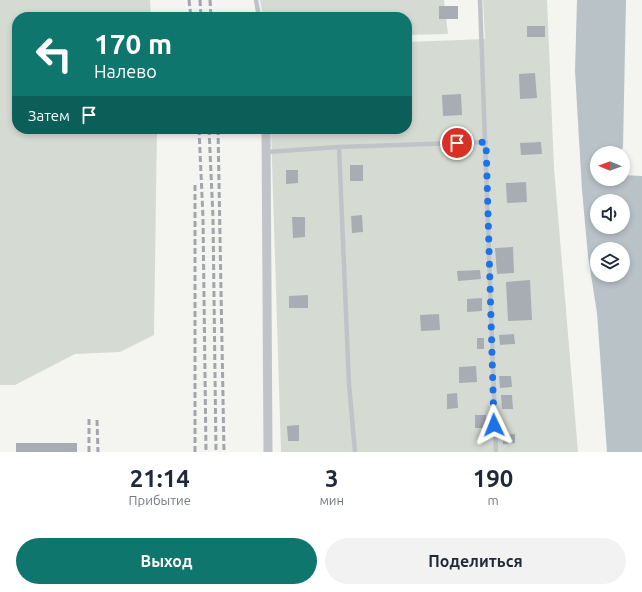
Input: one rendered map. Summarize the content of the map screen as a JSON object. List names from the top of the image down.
{
  "north": "left",
  "page": {
    "turn": ["170 m", "Налево"],
    "then": "Затем",
    "eta": [
      "21:14",
      "Прибытие",
      "3",
      "мин",
      "190",
      "m"
    ],
    "buttons": ["Выход", "Поделиться"]
  }
}
